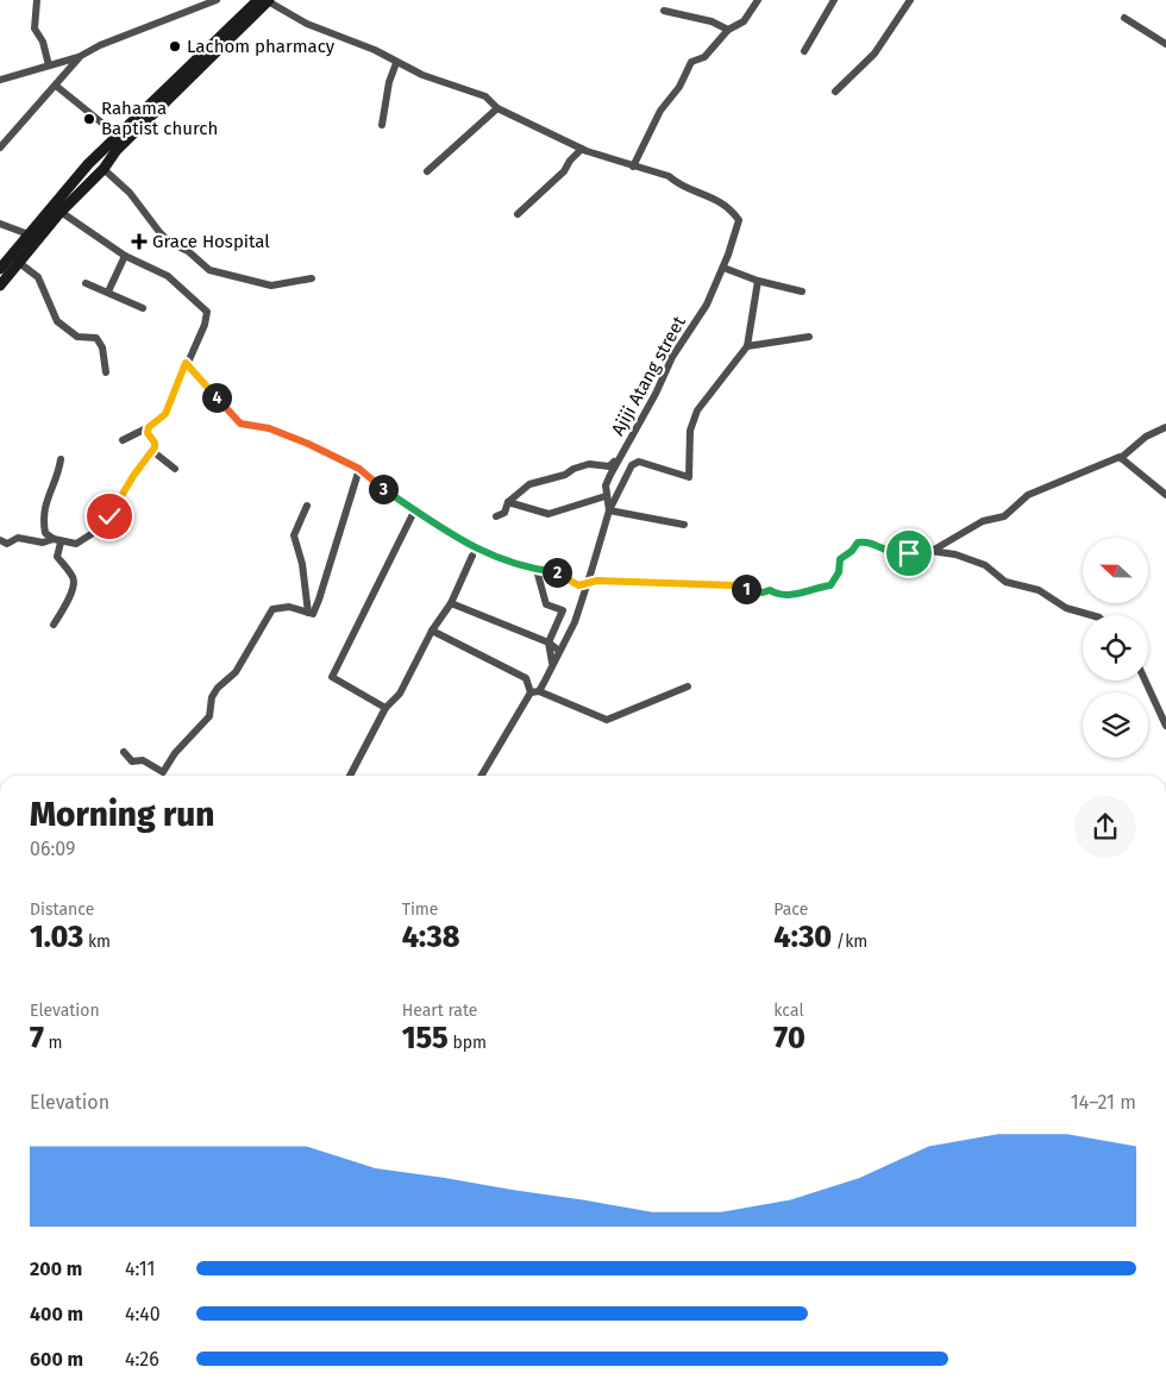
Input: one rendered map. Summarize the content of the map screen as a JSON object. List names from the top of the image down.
{
  "streets": {
    "street": ["Ajiji Atang street"]
  },
  "places": {
    "other": ["Lachom pharmacy", "Rahama Baptist church"],
    "health": ["Grace Hospital"]
  },
  "north": "left",
  "page": {
    "pins": [
      "4",
      "3",
      "2",
      "1"
    ],
    "heading": ["Morning run", "06:09"],
    "stats": [
      ["Distance", "1.03 km"],
      ["Time", "4:38"],
      ["Pace", "4:30 /km"],
      ["Elevation", "7 m"],
      ["Heart rate", "155 bpm"],
      ["kcal", "70"]
    ],
    "chart": ["Elevation", "14–21 m"],
    "list": [
      {
        "name": "200 m",
        "note": "4:11"
      },
      {
        "name": "400 m",
        "note": "4:40"
      },
      {
        "name": "600 m",
        "note": "4:26"
      }
    ]
  }
}
